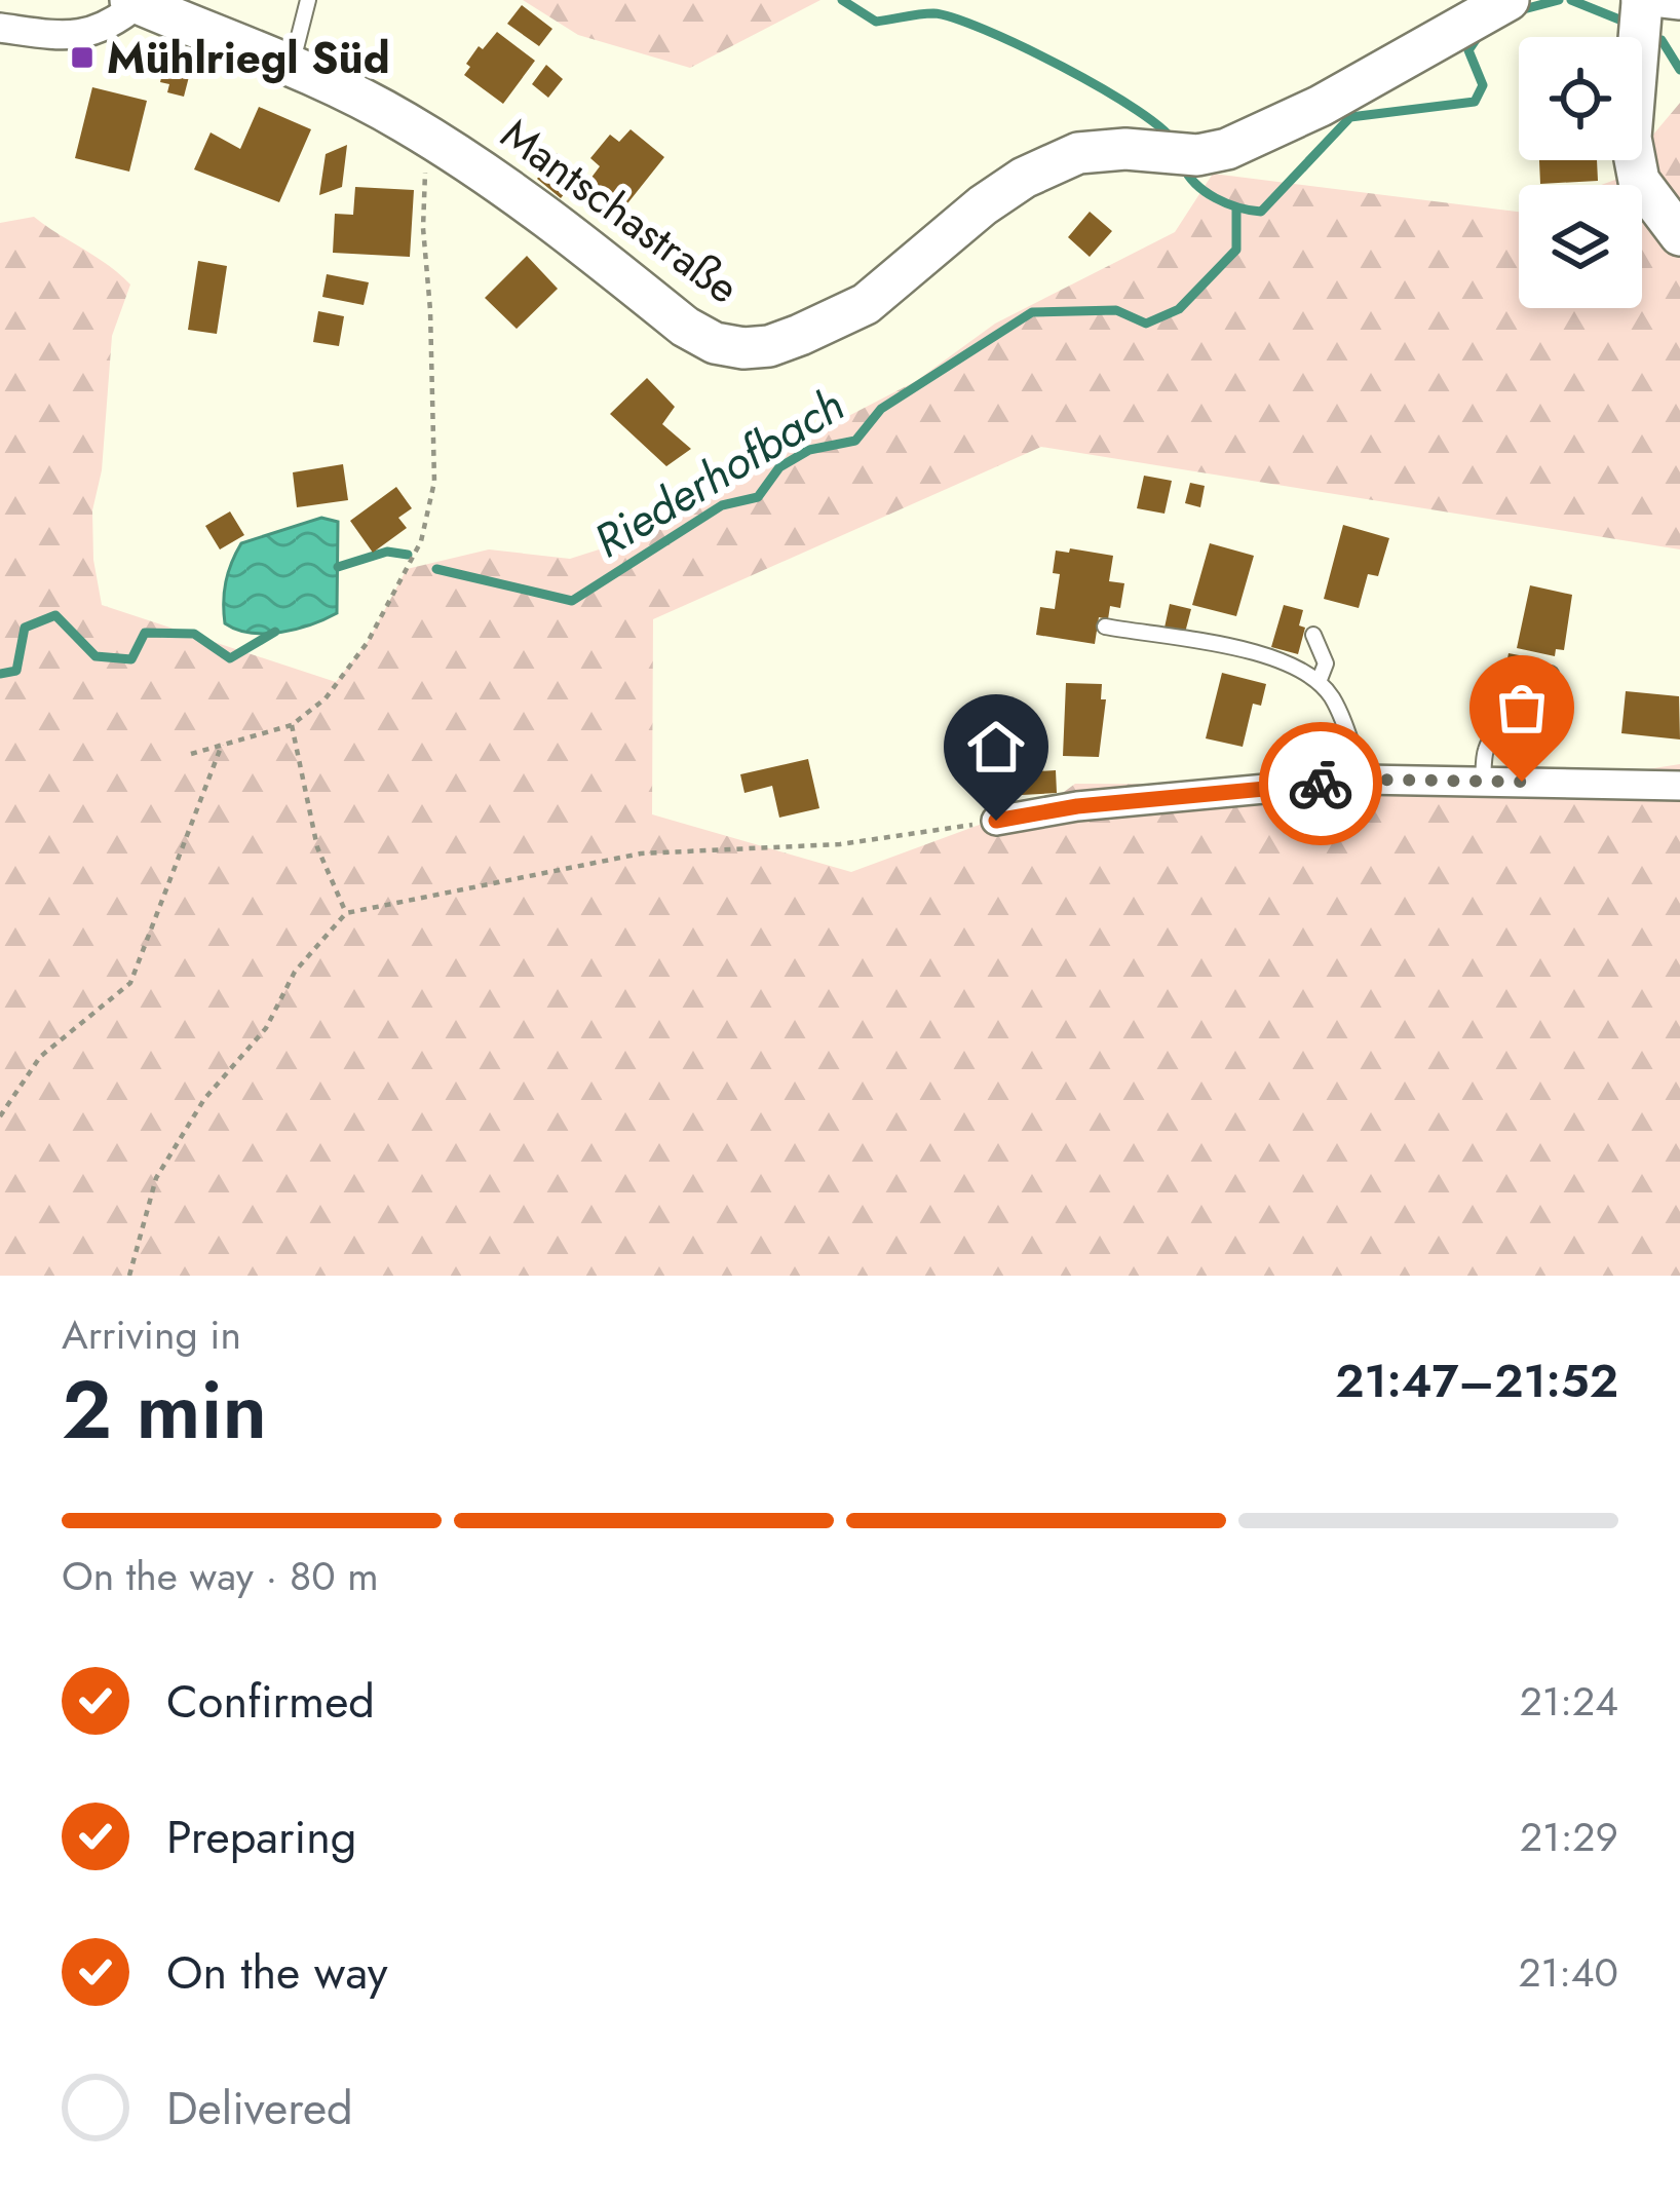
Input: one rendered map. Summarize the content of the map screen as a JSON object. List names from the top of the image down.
{
  "streets": {
    "street": ["Mantschastraße"]
  },
  "water": ["Riederhofbach"],
  "places": {
    "transit": ["Mühlriegl Süd"]
  },
  "page": {
    "heading": ["2 min", "Arriving in", "21:47–21:52"],
    "bar": "On the way · 80 m",
    "list": [
      ["Confirmed", "21:24"],
      ["Preparing", "21:29"],
      ["On the way", "21:40"],
      "Delivered"
    ]
  }
}
